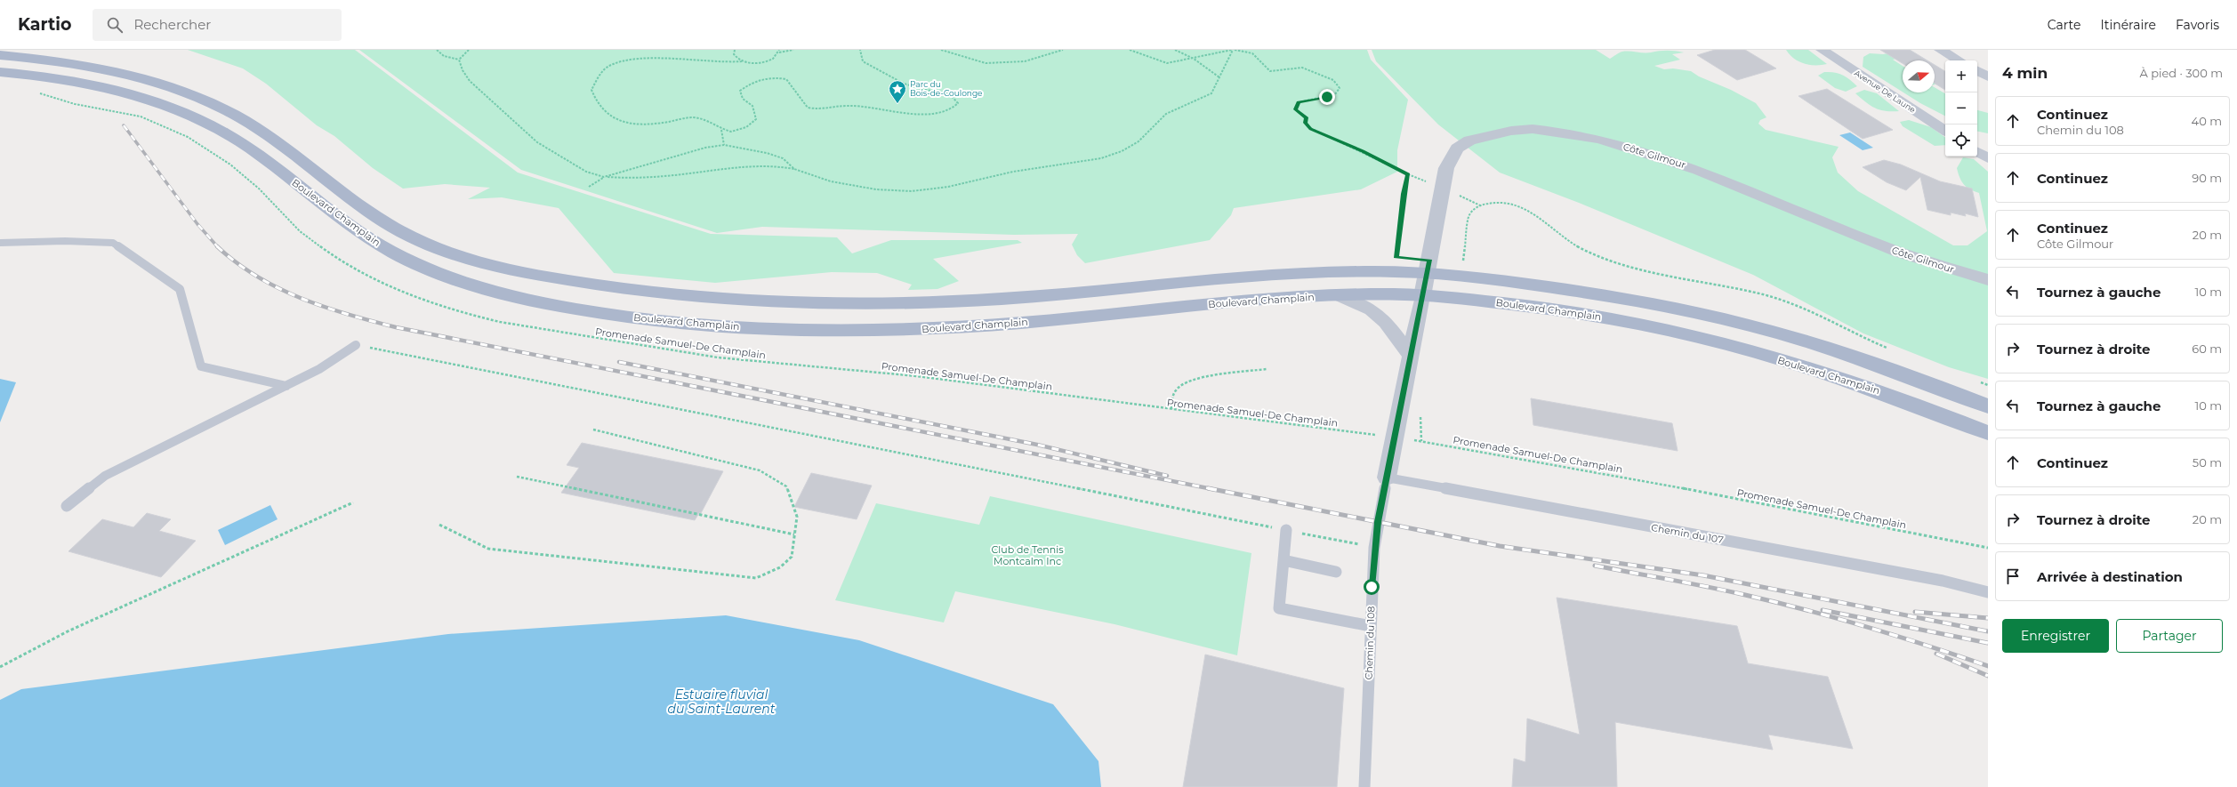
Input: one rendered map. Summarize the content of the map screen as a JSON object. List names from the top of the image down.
{
  "streets": {
    "main road": ["Boulevard Champlain"],
    "street": ["Avenue De Laune", "Côte Gilmour"],
    "lane": ["Chemin du 107", "Chemin du 108"],
    "path": ["Promenade Samuel-De Champlain"]
  },
  "crossings": [
    ["Côte Gilmour", "Boulevard Champlain"],
    ["Chemin du 107", "Chemin du 108"]
  ],
  "water": ["Estuaire fluvial du Saint-Laurent"],
  "parks": ["Club de Tennis Montcalm Inc"],
  "places": {
    "place": ["Parc du Bois-de-Coulonge"]
  },
  "north": "right",
  "page": {
    "header": "Kartio",
    "search": "Rechercher",
    "nav": ["Carte", "Itinéraire", "Favoris"],
    "heading": ["4 min", "À pied · 300 m"],
    "map_buttons": ["+", "−"],
    "list": [
      ["Continuez", "Chemin du 108", "40 m"],
      ["Continuez", "90 m"],
      ["Continuez", "Côte Gilmour", "20 m"],
      ["Tournez à gauche", "10 m"],
      ["Tournez à droite", "60 m"],
      ["Tournez à gauche", "10 m"],
      ["Continuez", "50 m"],
      ["Tournez à droite", "20 m"],
      "Arrivée à destination"
    ],
    "buttons": ["Enregistrer", "Partager"]
  }
}
